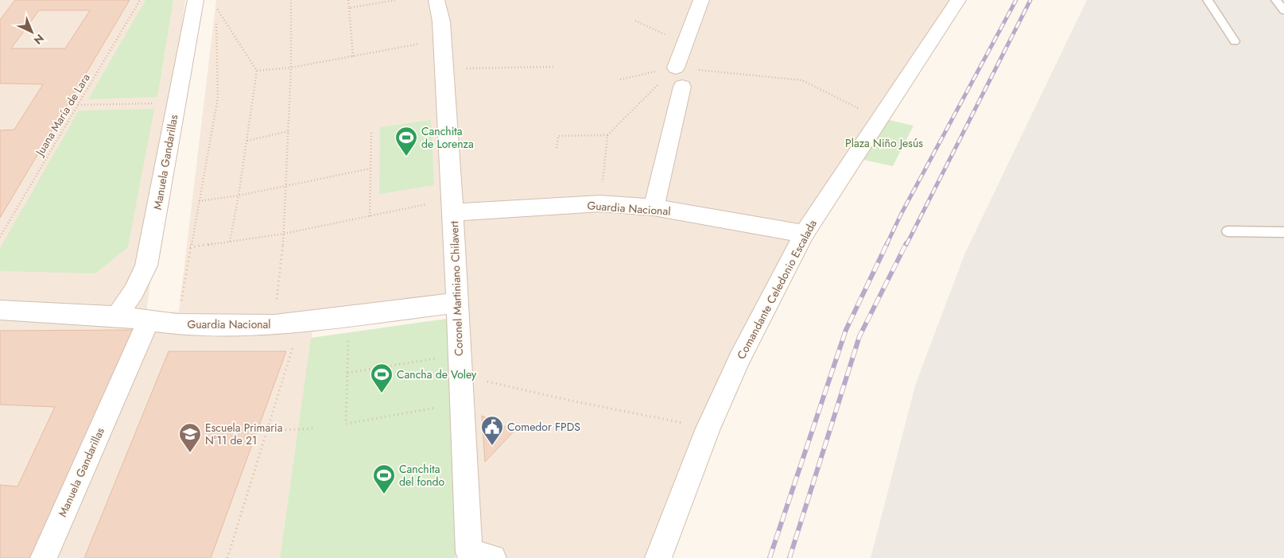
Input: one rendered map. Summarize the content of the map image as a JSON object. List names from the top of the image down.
{
  "streets": {
    "street": [
      "Manuela Gandarillas",
      "Guardia Nacional",
      "Coronel Martiniano Chilavert",
      "Comandante Celedonio Escalada"
    ],
    "path": ["Juana María de Lara"]
  },
  "crossings": [
    ["Manuela Gandarillas", "Guardia Nacional"],
    ["Guardia Nacional", "Coronel Martiniano Chilavert"],
    ["Guardia Nacional", "Comandante Celedonio Escalada"]
  ],
  "parks": ["Plaza Niño Jesús"],
  "places": {
    "sports": ["Canchita de Lorenza", "Cancha de Voley", "Canchita del fondo"],
    "public building": ["Comedor FPDS"],
    "school or university": ["Escuela Primaria N°11 de 21"]
  },
  "north": "bottom right"
}
